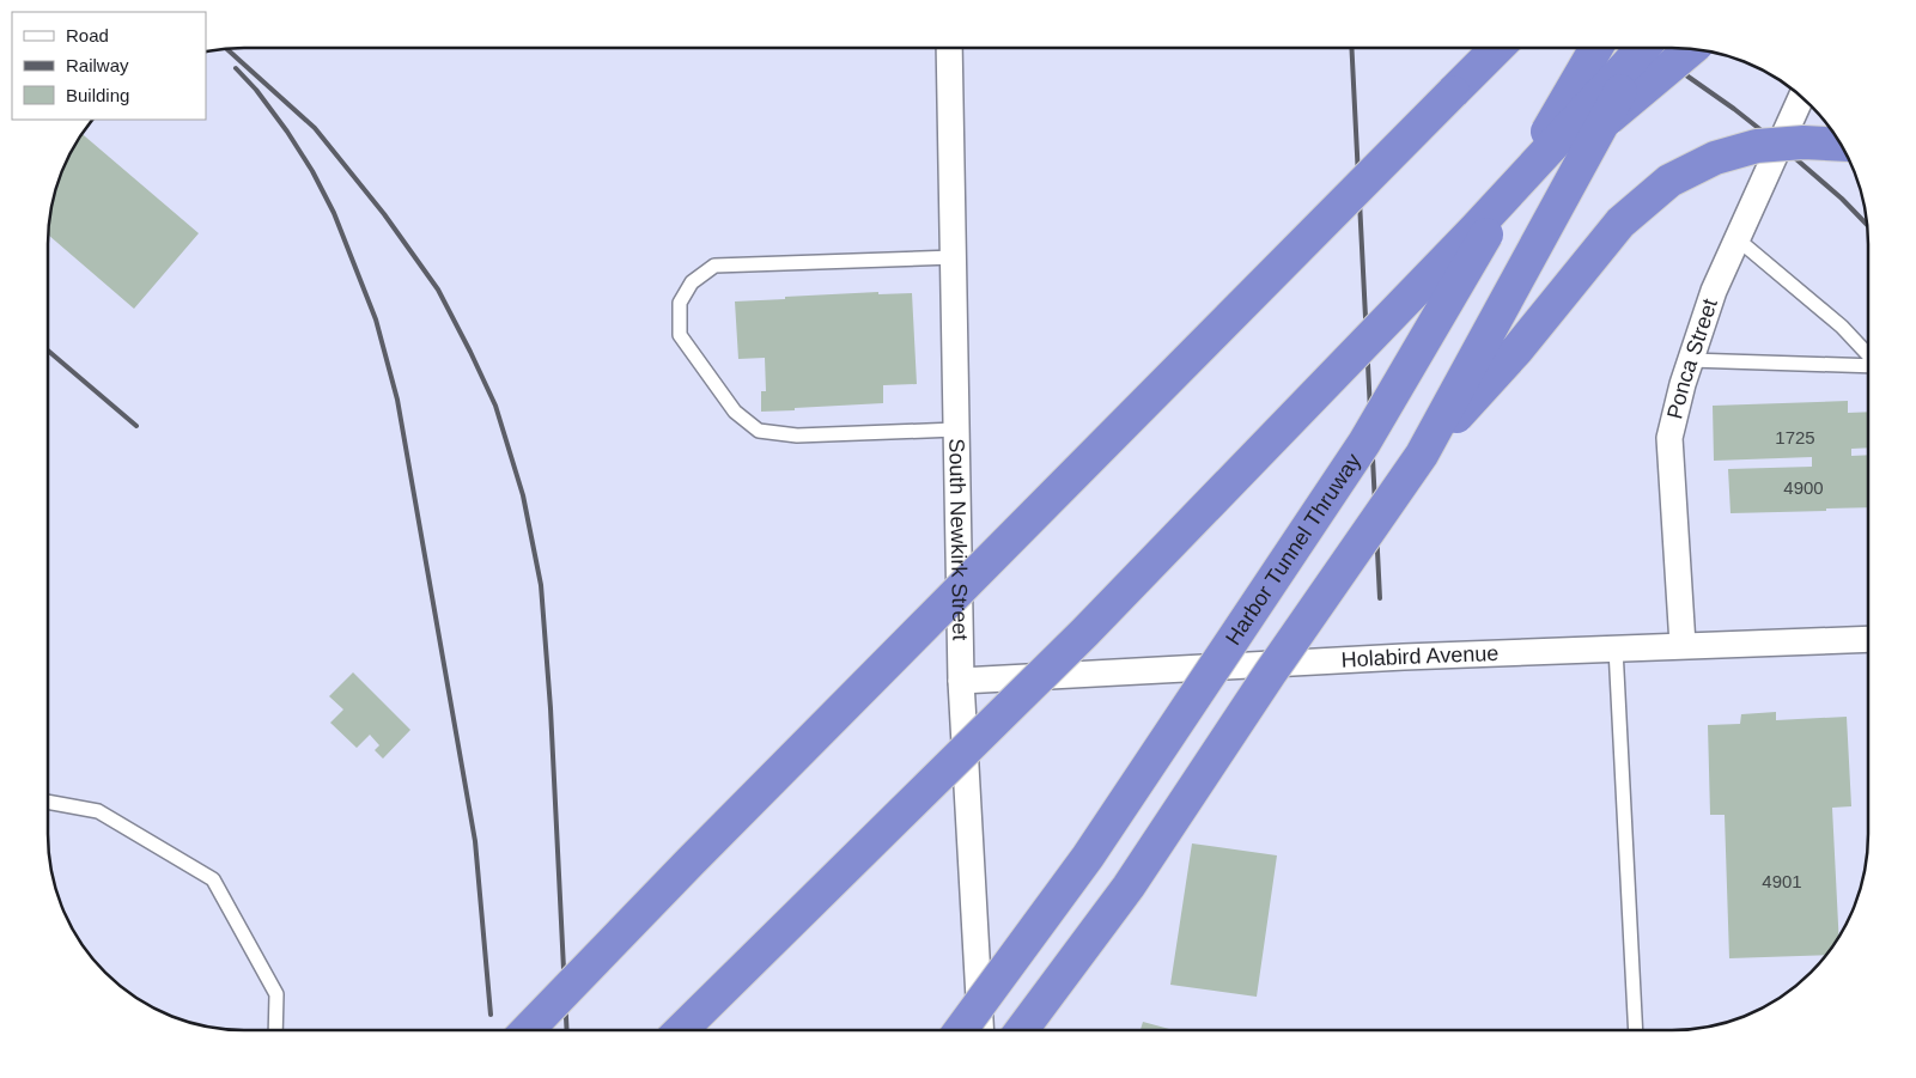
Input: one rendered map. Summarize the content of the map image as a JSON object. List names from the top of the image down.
{
  "streets": {
    "highway": ["Harbor Tunnel Thruway"],
    "street": ["Ponca Street", "South Newkirk Street", "Holabird Avenue"]
  },
  "crossings": [
    ["Ponca Street", "Holabird Avenue"],
    ["South Newkirk Street", "Holabird Avenue"]
  ],
  "house_numbers": ["1725", "4900", "4901"],
  "legend": ["Road", "Railway", "Building"]
}
